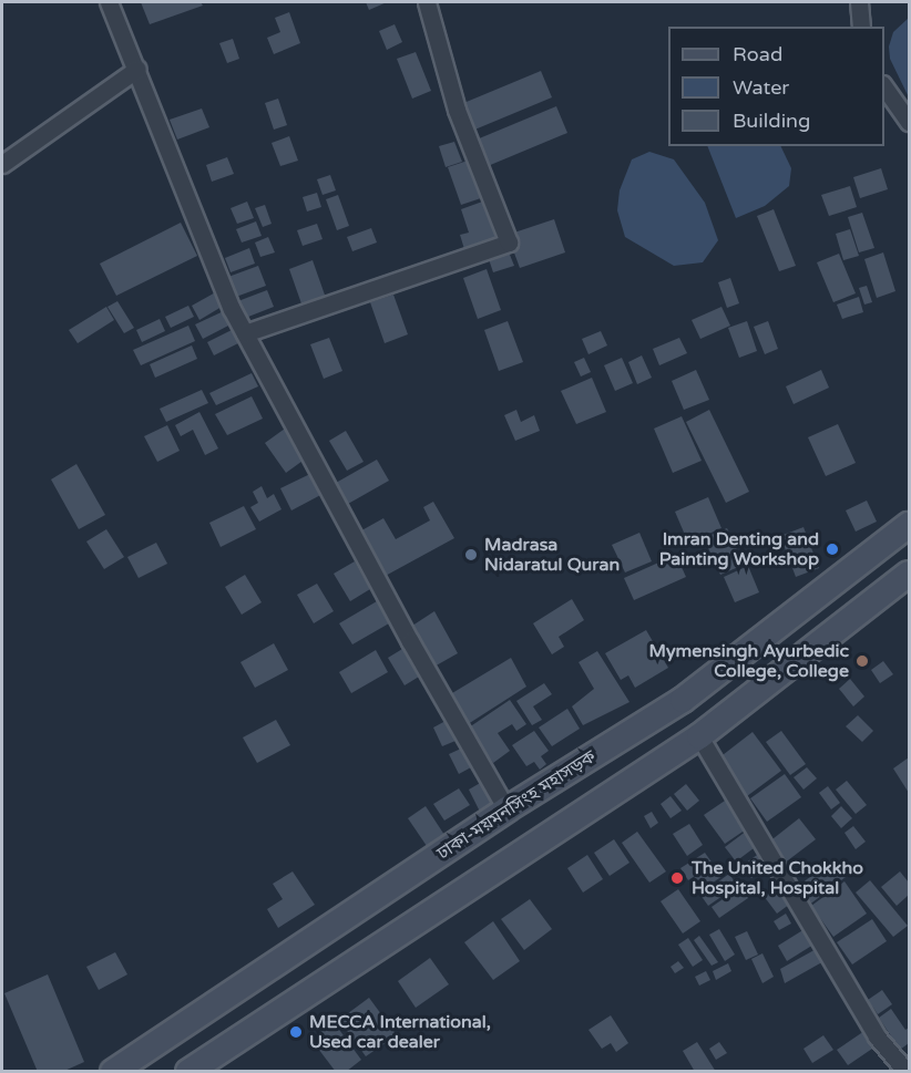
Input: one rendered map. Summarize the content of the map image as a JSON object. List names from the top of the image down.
{
  "streets": {
    "main road": ["ঢাকা-ময়মনসিংহ মহাসড়ক"]
  },
  "places": [
    "Imran Denting and Painting Workshop",
    "Madrasa Nidaratul Quran",
    "Mymensingh Ayurbedic College, College",
    "The United Chokkho Hospital, Hospital",
    "MECCA International, Used car dealer"
  ],
  "legend": ["Road", "Water", "Building"]
}
